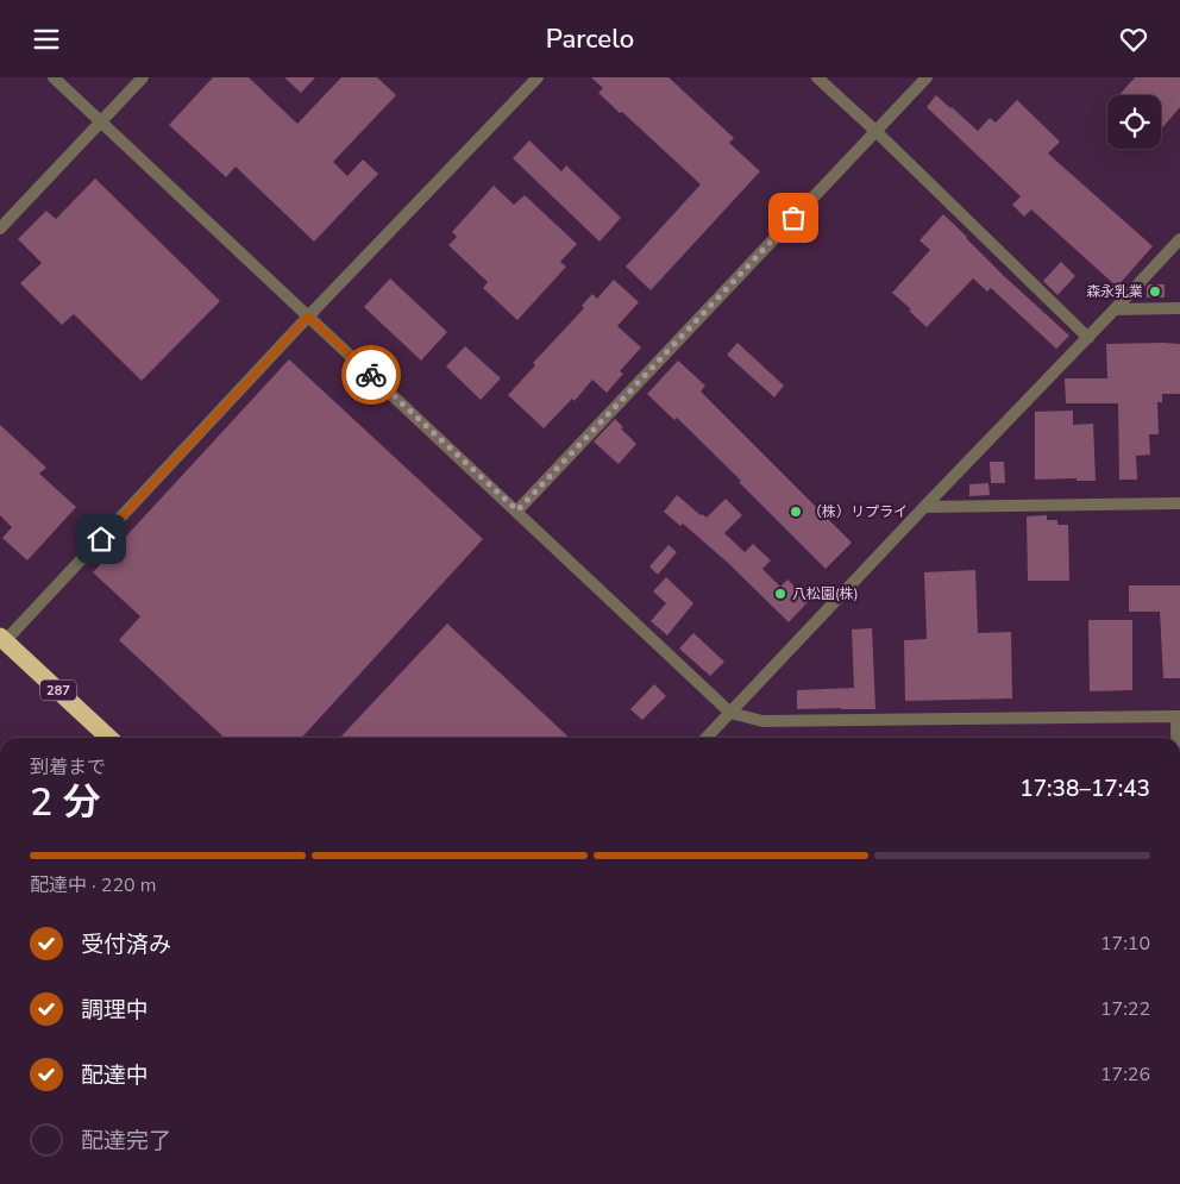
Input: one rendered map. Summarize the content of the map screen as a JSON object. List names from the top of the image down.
{
  "streets": {
    "highway": ["287"]
  },
  "places": ["森永乳業", "（株）リプライ", "八松園(株)"],
  "page": {
    "header": "Parcelo",
    "heading": ["2 分", "到着まで", "17:38–17:43"],
    "bar": "配達中 · 220 m",
    "list": [
      ["受付済み", "17:10"],
      ["調理中", "17:22"],
      ["配達中", "17:26"],
      "配達完了"
    ]
  }
}
